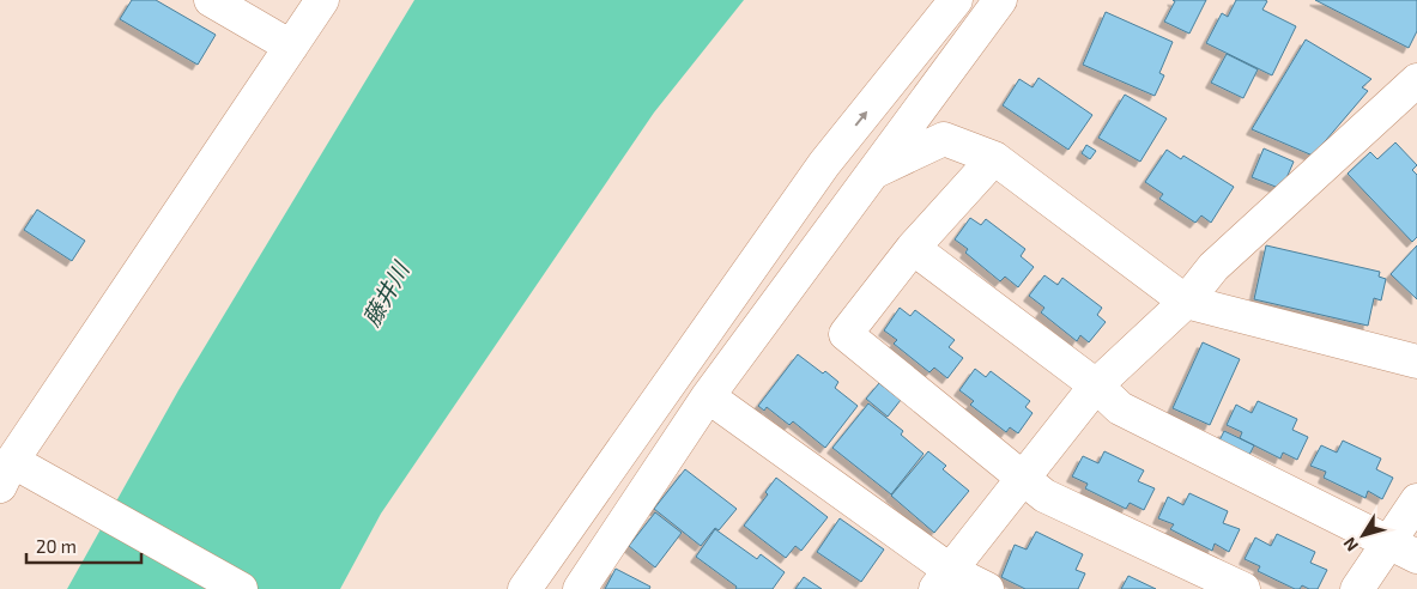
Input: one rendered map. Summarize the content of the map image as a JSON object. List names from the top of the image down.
{
  "water": ["藤井川"],
  "scale_bar": "20 m",
  "north": "bottom left"
}
